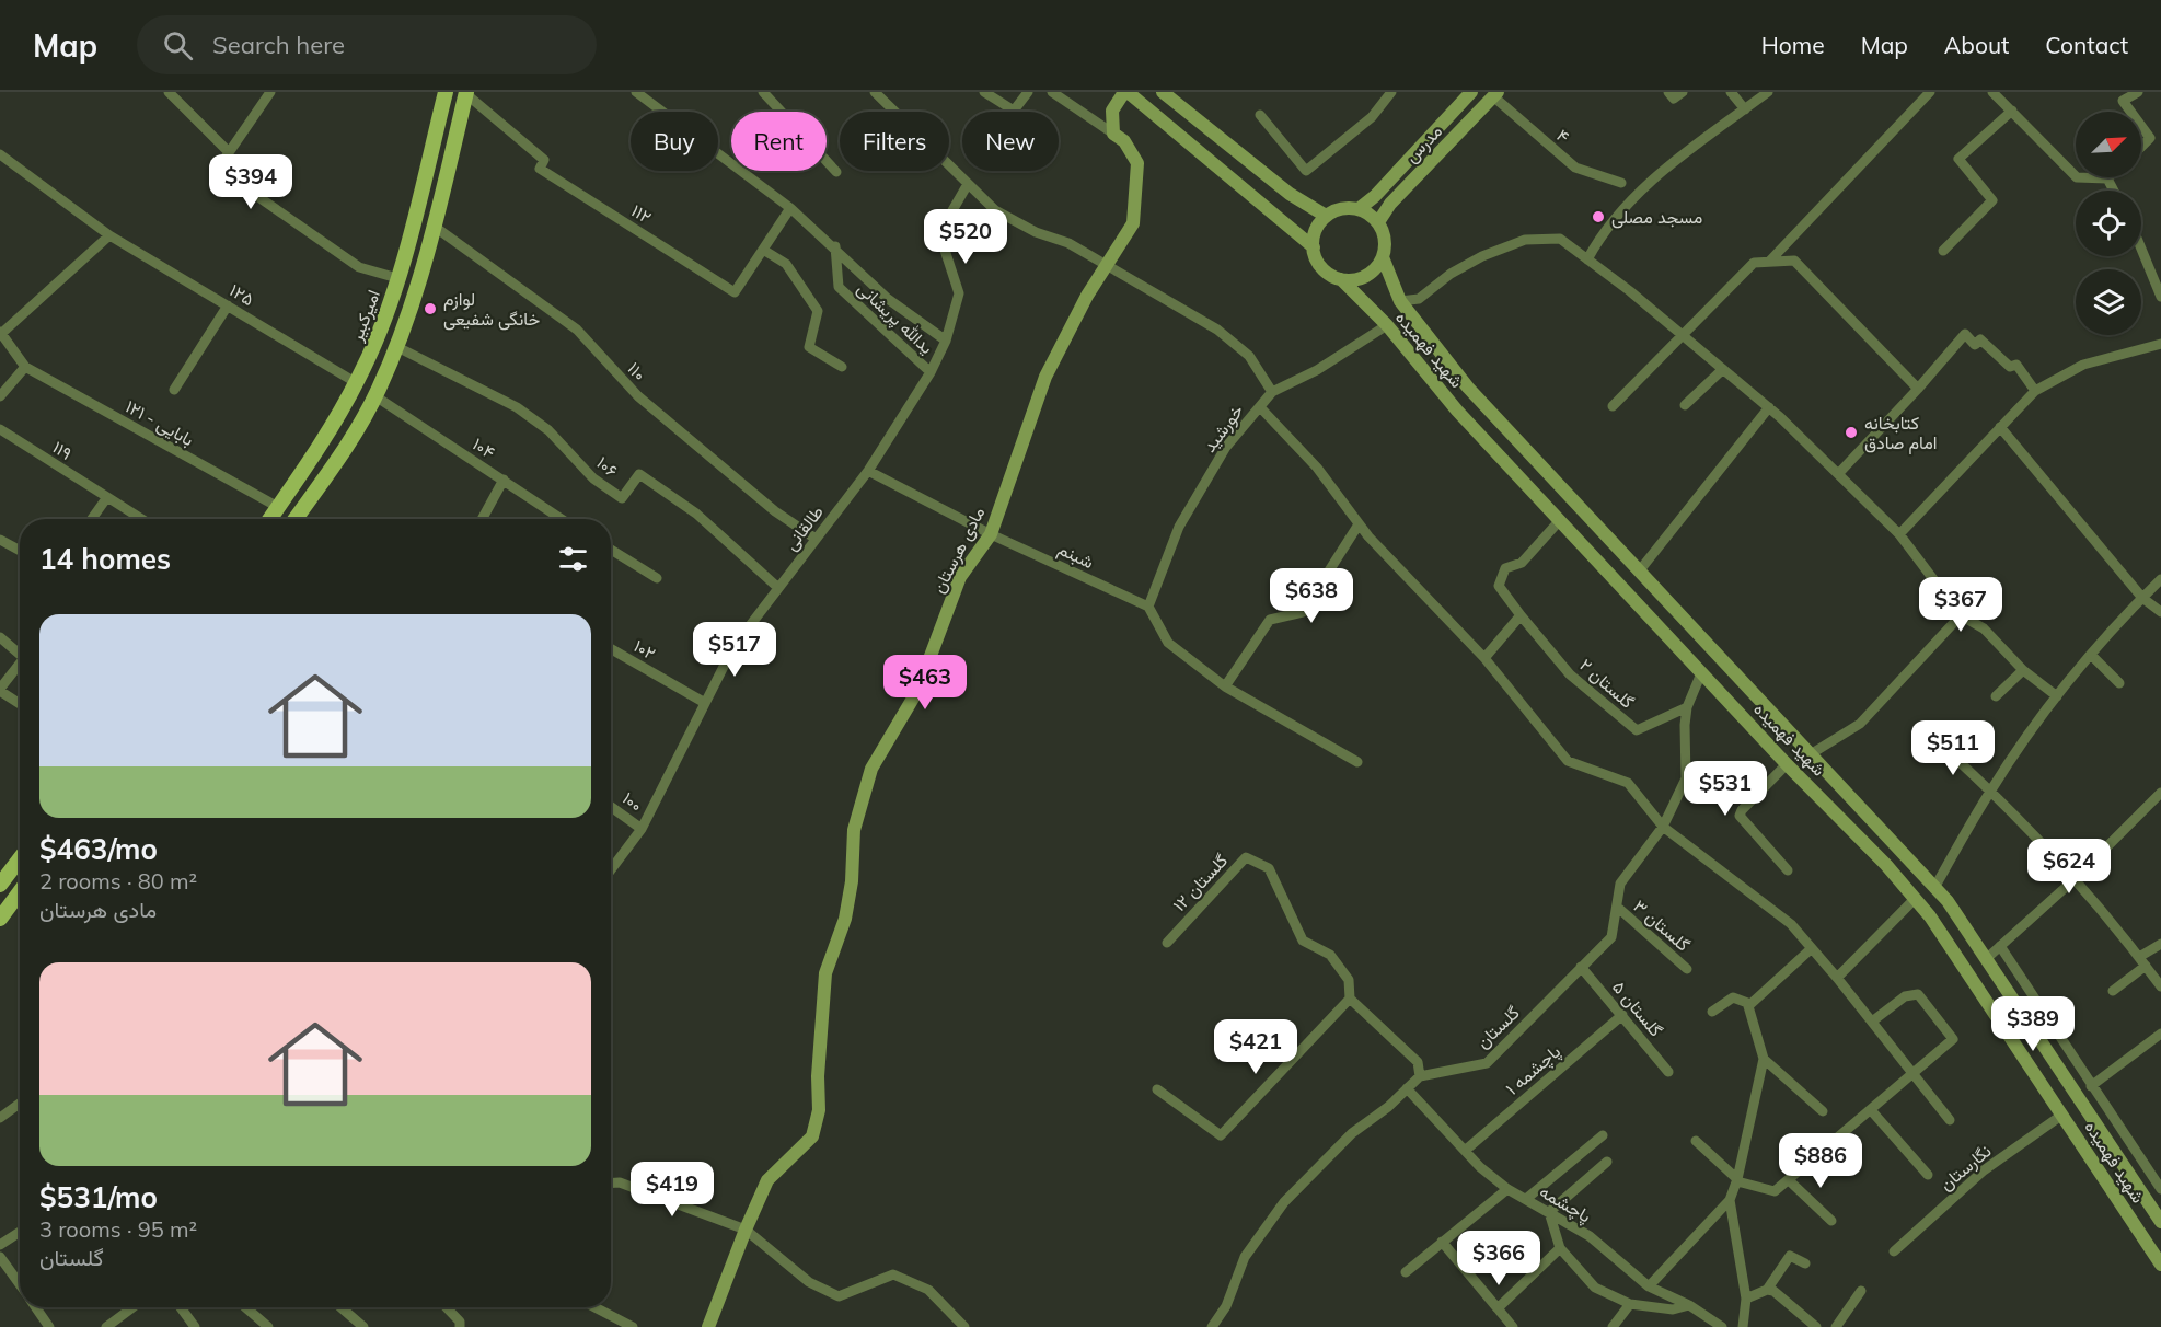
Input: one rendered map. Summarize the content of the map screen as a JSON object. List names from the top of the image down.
{
  "streets": {
    "main road": [
      "مدرس",
      "امیرکبیر",
      "شهید فهمیده",
      "مادی هرستان"
    ],
    "street": [
      "۴",
      "۱۱۲",
      "۱۲۵",
      "یدالله پریشانی",
      "۱۱۰",
      "بابایی - ۱۲۱",
      "خورشید",
      "۱۰۴",
      "۱۱۹",
      "۱۰۶",
      "طالقانی",
      "شبنم",
      "۱۰۲",
      "گلستان ۲",
      "۱۰۰",
      "گلستان ۱۲",
      "گلستان ۳",
      "گلستان ۵",
      "گلستان",
      "پاچشمه ۱",
      "نگارستان",
      "پاچشمه"
    ]
  },
  "crossings": [
    ["۴", "مدرس"],
    ["مدرس", "شهید فهمیده"],
    ["۱۱۲", "یدالله پریشانی"],
    ["۱۲۵", "امیرکبیر"],
    ["امیرکبیر", "بابایی - ۱۲۱"],
    ["یدالله پریشانی", "طالقانی"],
    ["شهید فهمیده", "خورشید"],
    ["شهید فهمیده", "گلستان"],
    ["شهید فهمیده", "نگارستان"],
    ["۱۱۰", "طالقانی"],
    ["خورشید", "شبنم"],
    ["۱۰۶", "طالقانی"],
    ["طالقانی", "شبنم"],
    ["طالقانی", "۱۰۲"],
    ["طالقانی", "۱۰۰"],
    ["مادی هرستان", "شبنم"],
    ["گلستان ۲", "گلستان"],
    ["گلستان ۱۲", "گلستان"],
    ["گلستان ۳", "گلستان"],
    ["گلستان ۵", "گلستان"],
    ["گلستان ۵", "پاچشمه ۱"],
    ["پاچشمه ۱", "پاچشمه"]
  ],
  "places": ["مسجد مصلی", "لوازم خانگی شفیعی", "کتابخانه امام صادق"],
  "north": "top right",
  "page": {
    "header": "Map",
    "search": "Search here",
    "nav": [
      "Home",
      "Map",
      "About",
      "Contact"
    ],
    "chip": [
      "Buy",
      "Rent",
      "Filters",
      "New"
    ],
    "price": [
      "$394",
      "$520",
      "$638",
      "$367",
      "$517",
      "$463",
      "$511",
      "$531",
      "$624",
      "$389",
      "$421",
      "$886",
      "$419",
      "$366"
    ],
    "heading": "14 homes",
    "list": [
      {
        "name": "$463/mo",
        "note": "2 rooms · 80 m² · مادی هرستان"
      },
      {
        "name": "$531/mo",
        "note": "3 rooms · 95 m² · گلستان"
      }
    ]
  }
}
